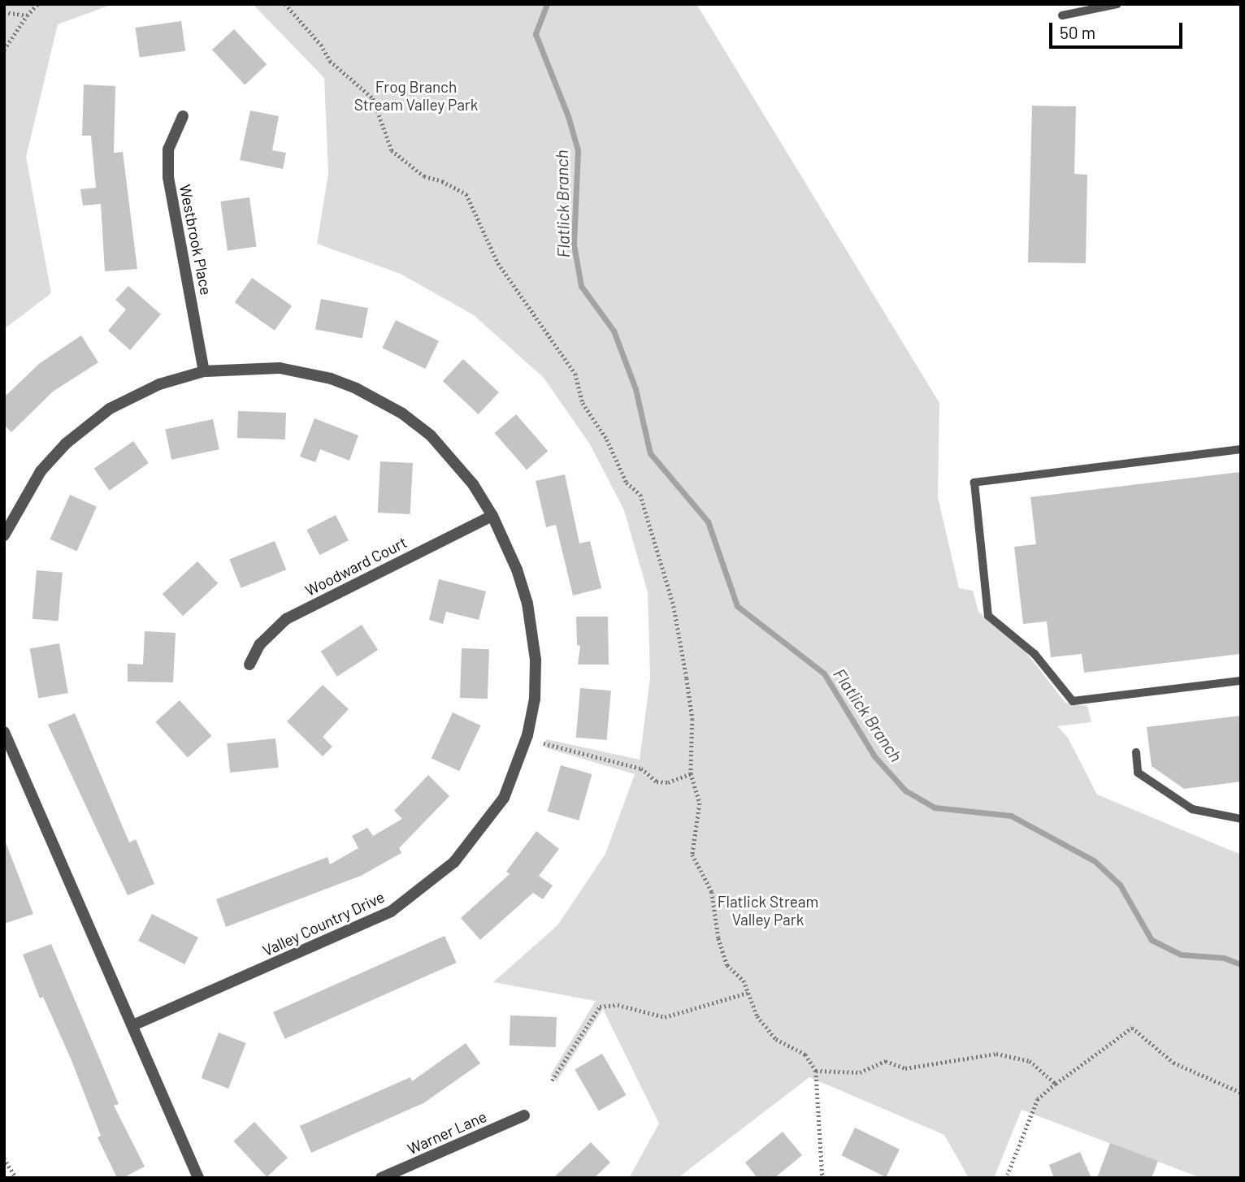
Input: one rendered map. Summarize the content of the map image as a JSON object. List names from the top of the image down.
{
  "streets": {
    "street": [
      "Westbrook Place",
      "Woodward Court",
      "Valley Country Drive",
      "Warner Lane"
    ]
  },
  "crossings": [
    ["Westbrook Place", "Valley Country Drive"],
    ["Woodward Court", "Valley Country Drive"]
  ],
  "water": ["Flatlick Branch"],
  "parks": ["Frog Branch Stream Valley Park", "Flatlick Stream Valley Park"],
  "scale_bar": "50 m"
}
